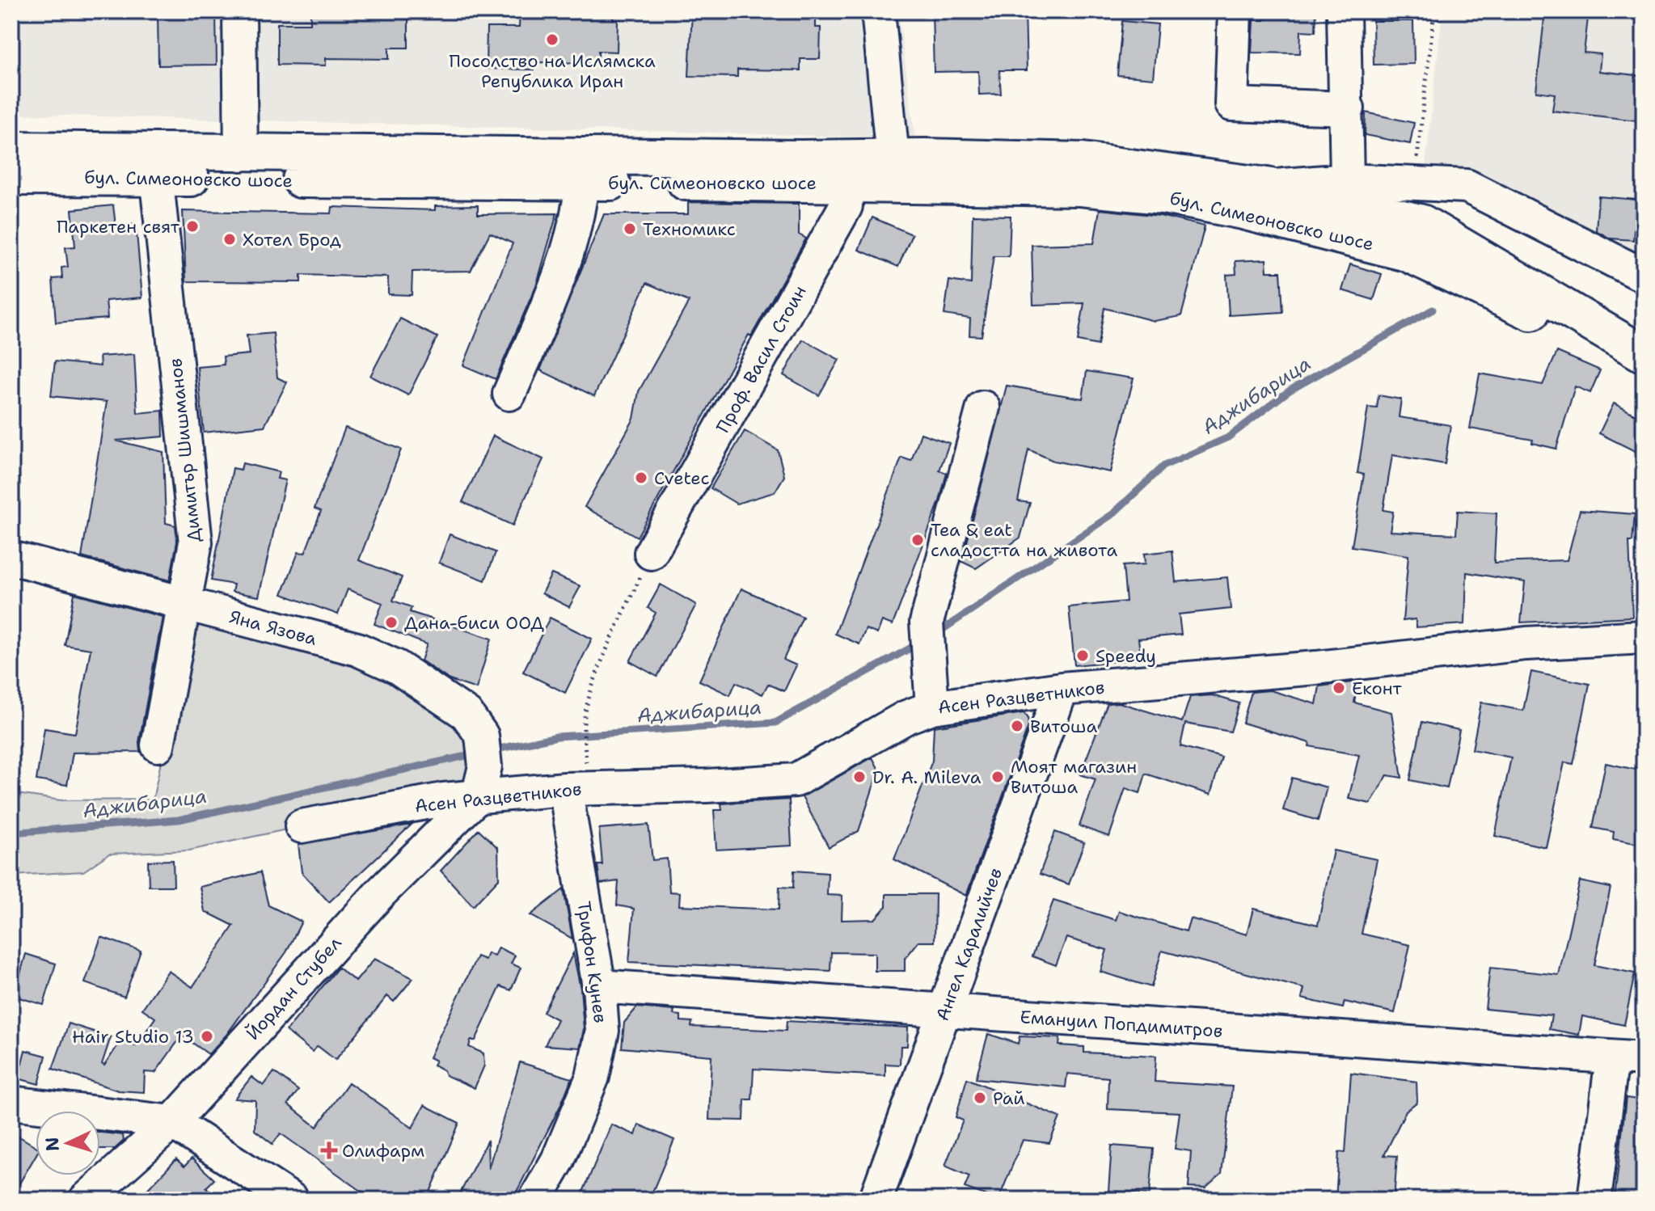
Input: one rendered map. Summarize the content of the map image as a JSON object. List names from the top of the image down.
{
  "streets": {
    "main road": ["бул. Симеоновско шосе"],
    "street": [
      "Проф. Васил Стоин",
      "Димитър Шишманов",
      "Яна Язова",
      "Асен Разцветников",
      "Ангел Каралийчев",
      "Трифон Кунев",
      "Йордан Стубел",
      "Емануил Попдимитров"
    ]
  },
  "crossings": [
    ["бул. Симеоновско шосе", "Проф. Васил Стоин"],
    ["бул. Симеоновско шосе", "Димитър Шишманов"],
    ["Димитър Шишманов", "Яна Язова"],
    ["Яна Язова", "Асен Разцветников"],
    ["Яна Язова", "Йордан Стубел"],
    ["Асен Разцветников", "Ангел Каралийчев"],
    ["Асен Разцветников", "Трифон Кунев"],
    ["Асен Разцветников", "Йордан Стубел"],
    ["Ангел Каралийчев", "Емануил Попдимитров"],
    ["Трифон Кунев", "Емануил Попдимитров"]
  ],
  "water": ["Аджибарица"],
  "places": {
    "other": [
      "Посолство на Ислямска Република Иран",
      "Паркетен свят",
      "Техномикс",
      "Хотел Брод",
      "Cvetec",
      "Tea & eat сладостта на живота",
      "Дана-биси ООД",
      "Speedy",
      "Еконт",
      "Витоша",
      "Dr. A. Mileva",
      "Моят магазин Витоша",
      "Hair Studio 13",
      "Рай"
    ],
    "health": ["Олифарм"]
  },
  "north": "left"
}
